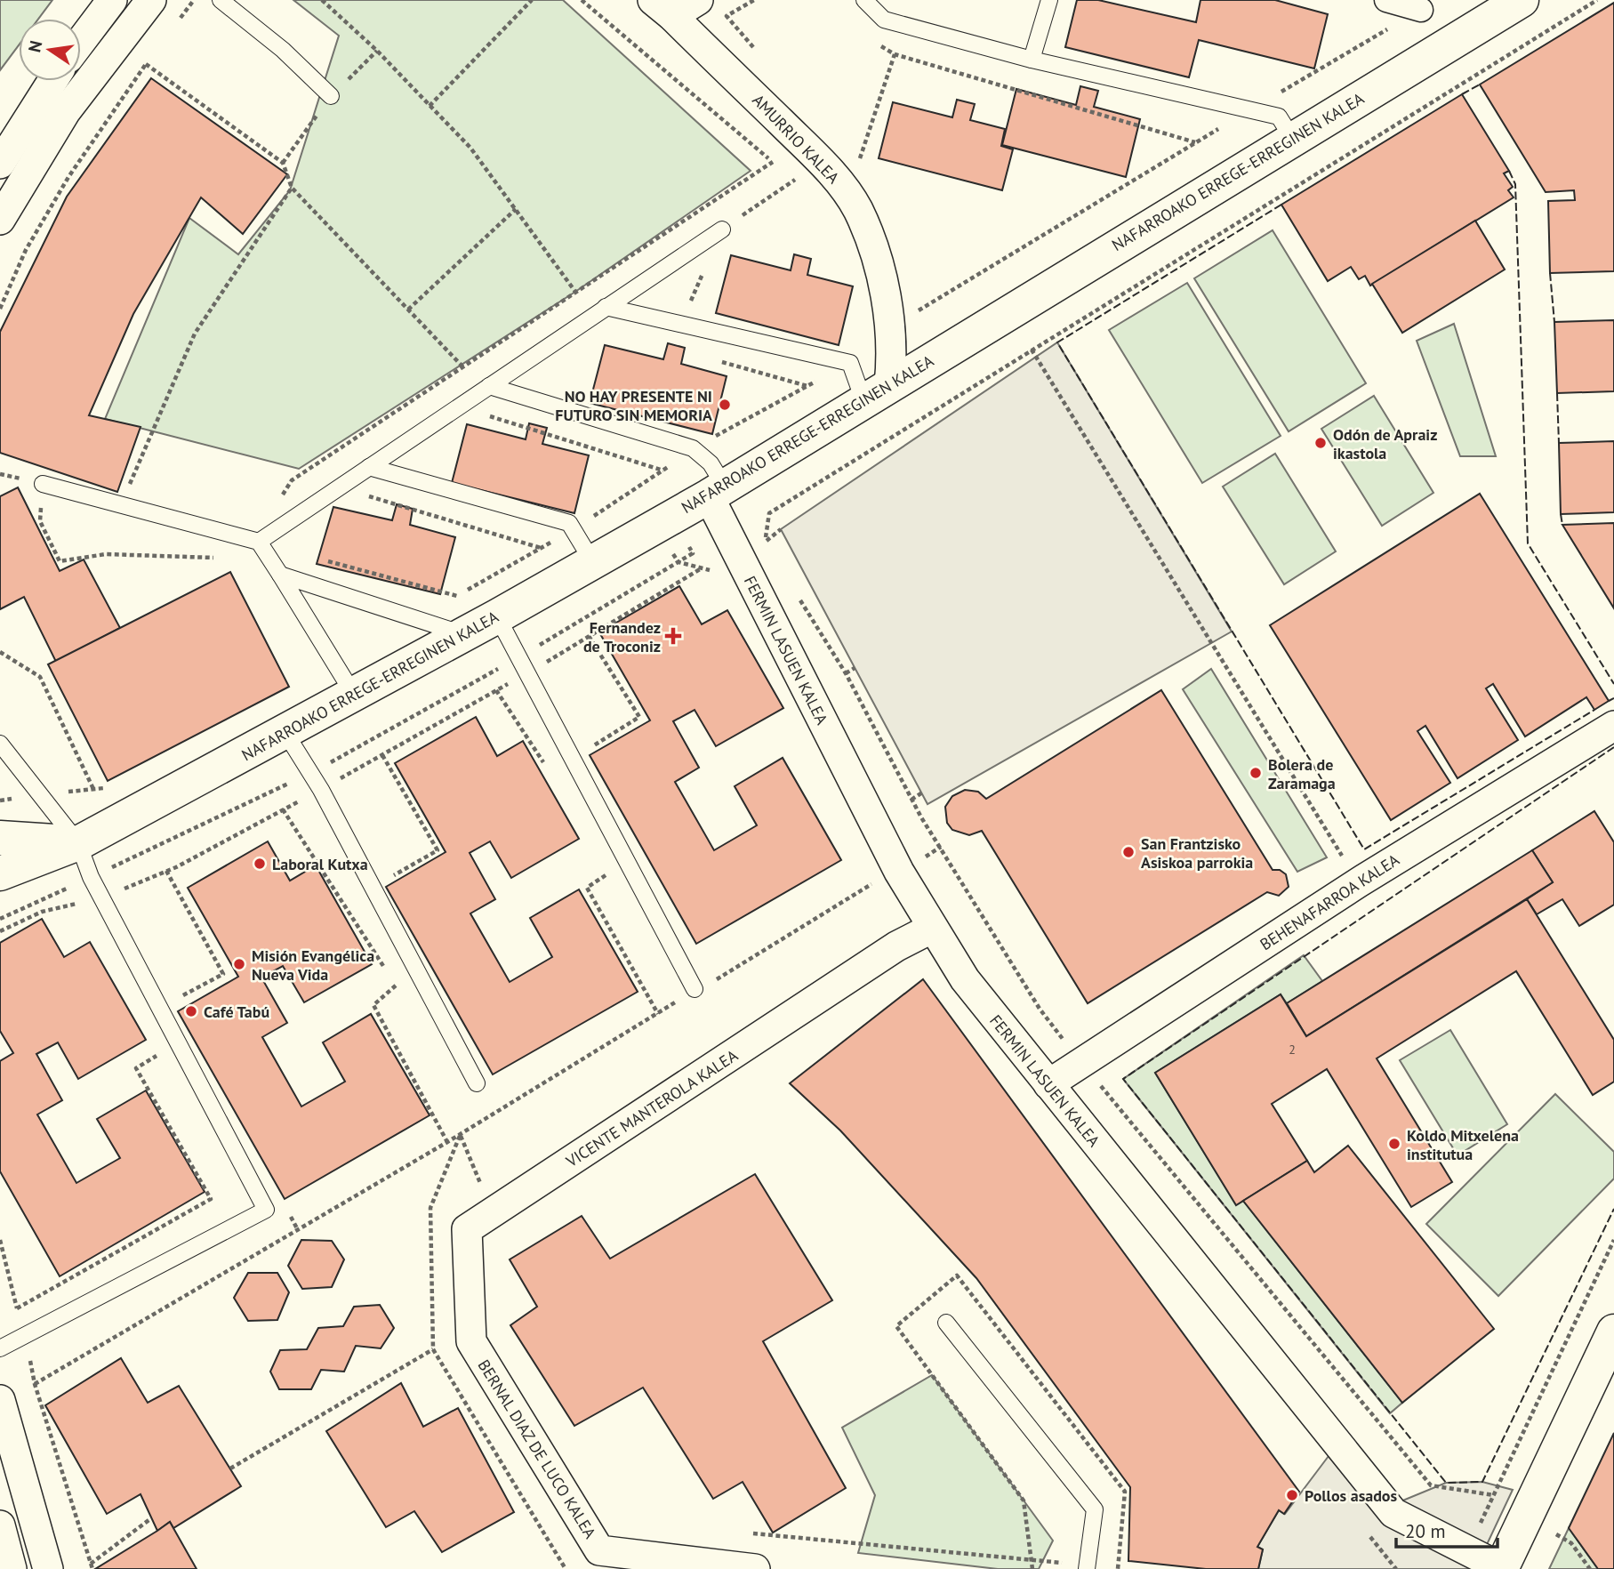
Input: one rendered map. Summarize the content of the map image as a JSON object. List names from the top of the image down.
{
  "streets": {
    "street": [
      "AMURRIO KALEA",
      "NAFARROAKO ERREGE-ERREGINEN KALEA",
      "FERMIN LASUEN KALEA",
      "BEHENAFARROA KALEA",
      "VICENTE MANTEROLA KALEA",
      "BERNAL DIAZ DE LUCO KALEA"
    ]
  },
  "crossings": [
    ["AMURRIO KALEA", "NAFARROAKO ERREGE-ERREGINEN KALEA"],
    ["NAFARROAKO ERREGE-ERREGINEN KALEA", "FERMIN LASUEN KALEA"],
    ["FERMIN LASUEN KALEA", "BEHENAFARROA KALEA"],
    ["FERMIN LASUEN KALEA", "VICENTE MANTEROLA KALEA"],
    ["VICENTE MANTEROLA KALEA", "BERNAL DIAZ DE LUCO KALEA"]
  ],
  "places": {
    "other": [
      "NO HAY PRESENTE NI FUTURO SIN MEMORIA",
      "Odón de Apraiz ikastola",
      "Bolera de Zaramaga",
      "San Frantzisko Asiskoa parrokia",
      "Laboral Kutxa",
      "Misión Evangélica Nueva Vida",
      "Café Tabú",
      "Koldo Mitxelena institutua",
      "Pollos asados"
    ],
    "health": ["Fernandez de Troconiz"]
  },
  "house_numbers": ["2"],
  "scale_bar": "20 m",
  "north": "left"
}
